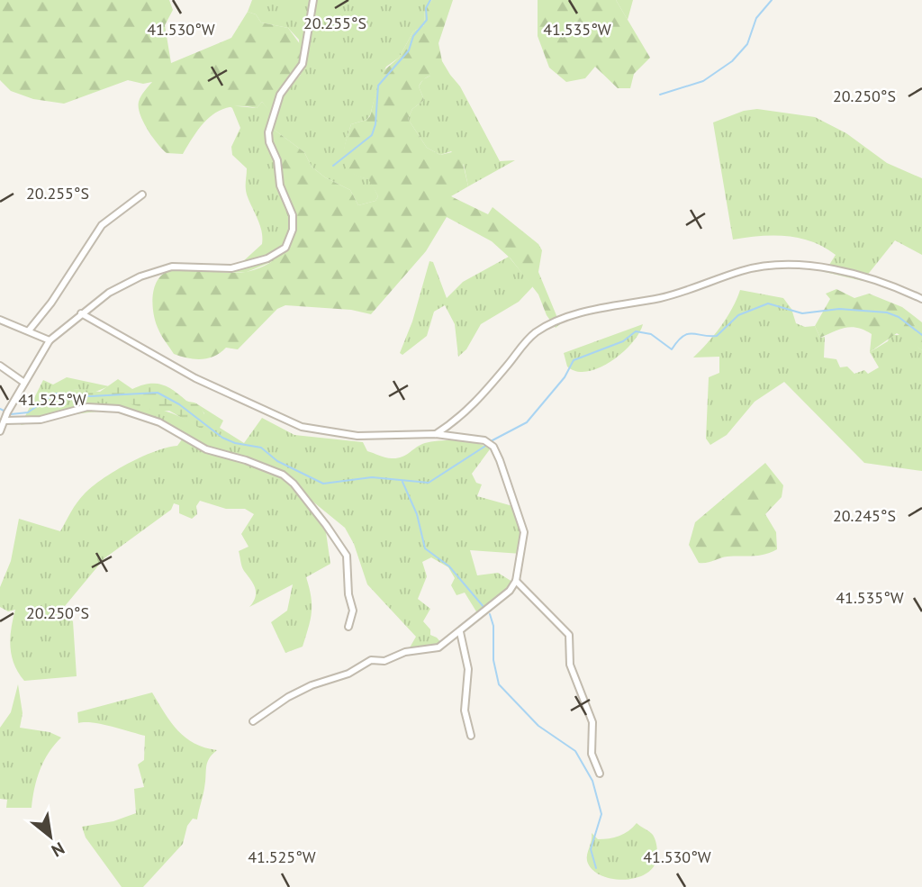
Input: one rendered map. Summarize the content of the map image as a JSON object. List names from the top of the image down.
{
  "north": "bottom right",
  "coordinates": [
    "20.255°S",
    "41.530°W",
    "41.535°W",
    "20.250°S",
    "41.525°W",
    "20.245°S"
  ]
}
